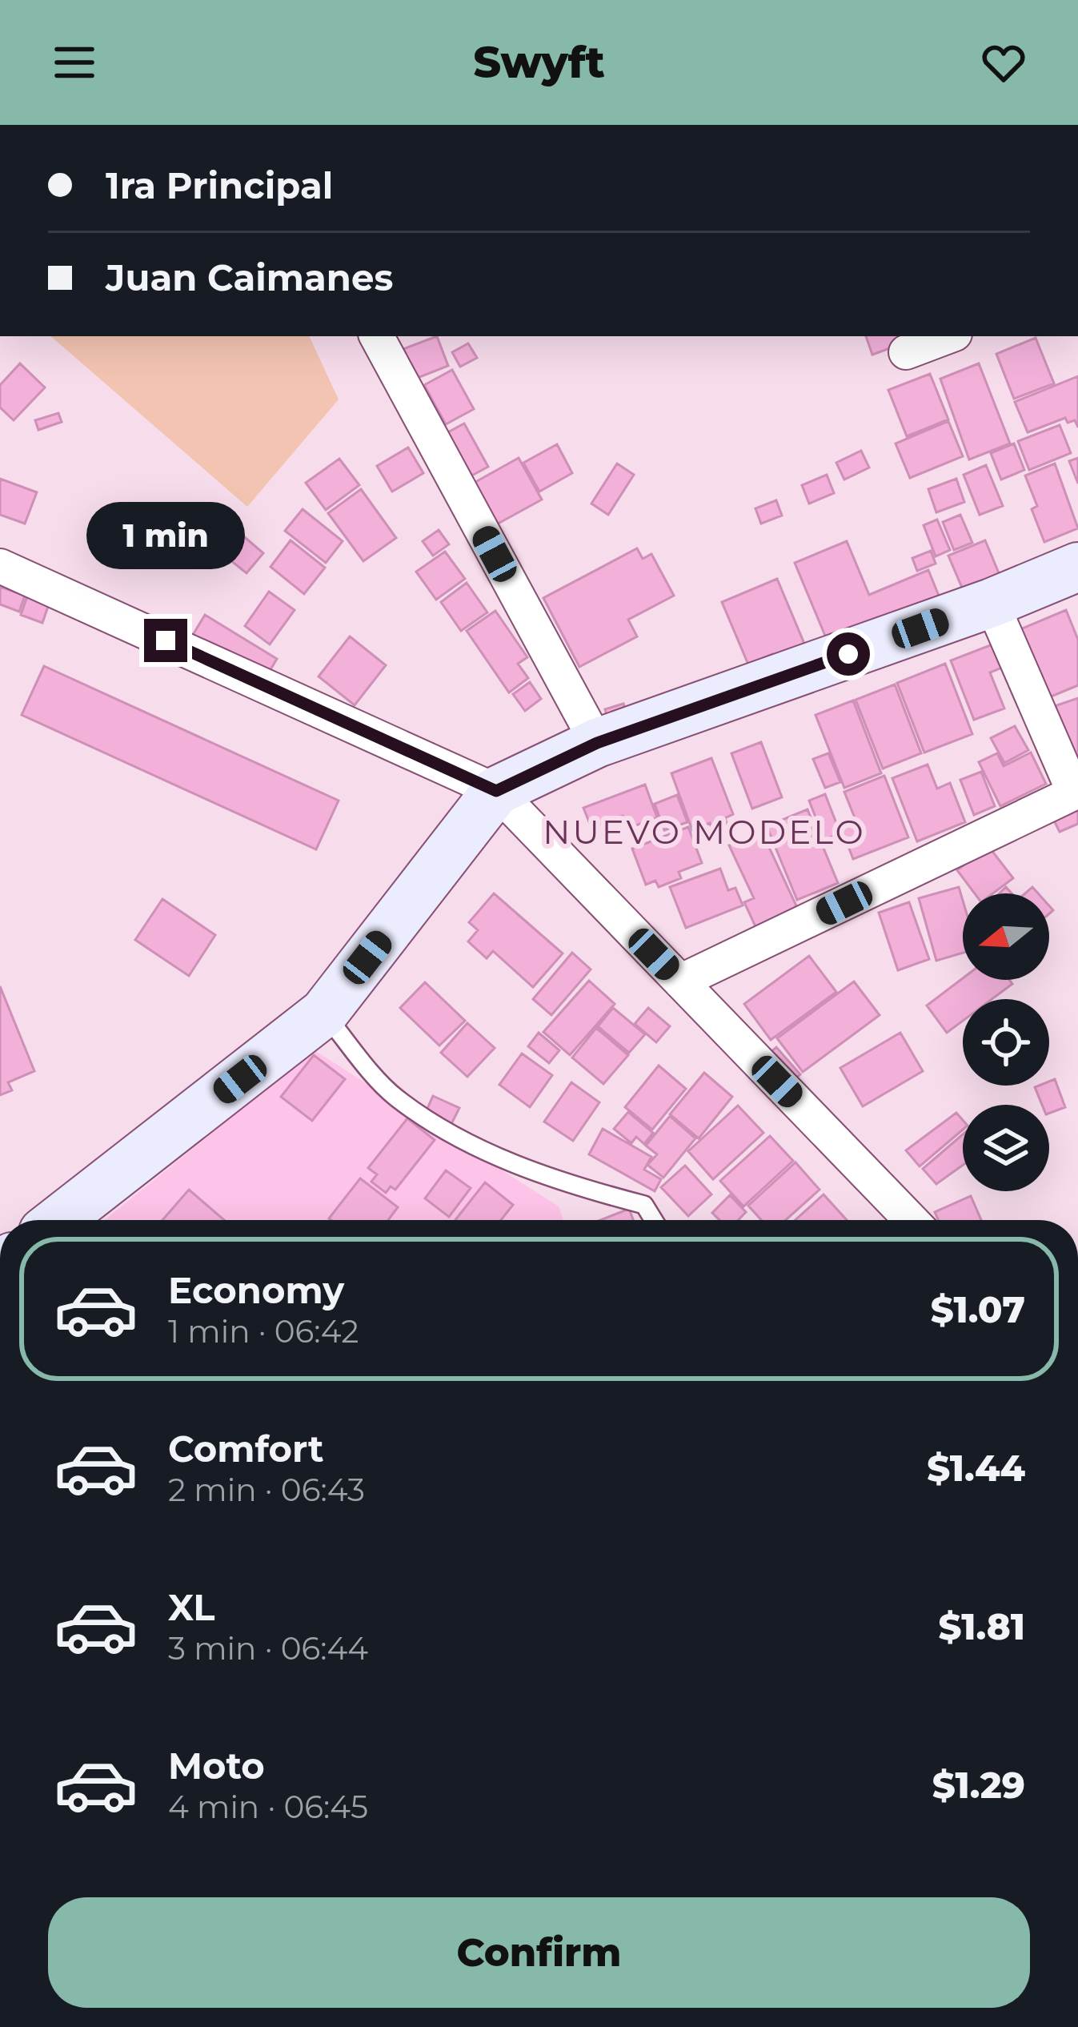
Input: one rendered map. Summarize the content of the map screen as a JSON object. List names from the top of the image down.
{
  "districts": ["NUEVO MODELO"],
  "north": "left",
  "page": {
    "header": "Swyft",
    "banner": ["1ra Principal", "Juan Caimanes"],
    "bubble": "1 min",
    "list": [
      {
        "name": "Economy",
        "note": "1 min · 06:42",
        "value": "$1.07"
      },
      {
        "name": "Comfort",
        "note": "2 min · 06:43",
        "value": "$1.44"
      },
      {
        "name": "XL",
        "note": "3 min · 06:44",
        "value": "$1.81"
      },
      {
        "name": "Moto",
        "note": "4 min · 06:45",
        "value": "$1.29"
      }
    ],
    "buttons": "Confirm"
  }
}
